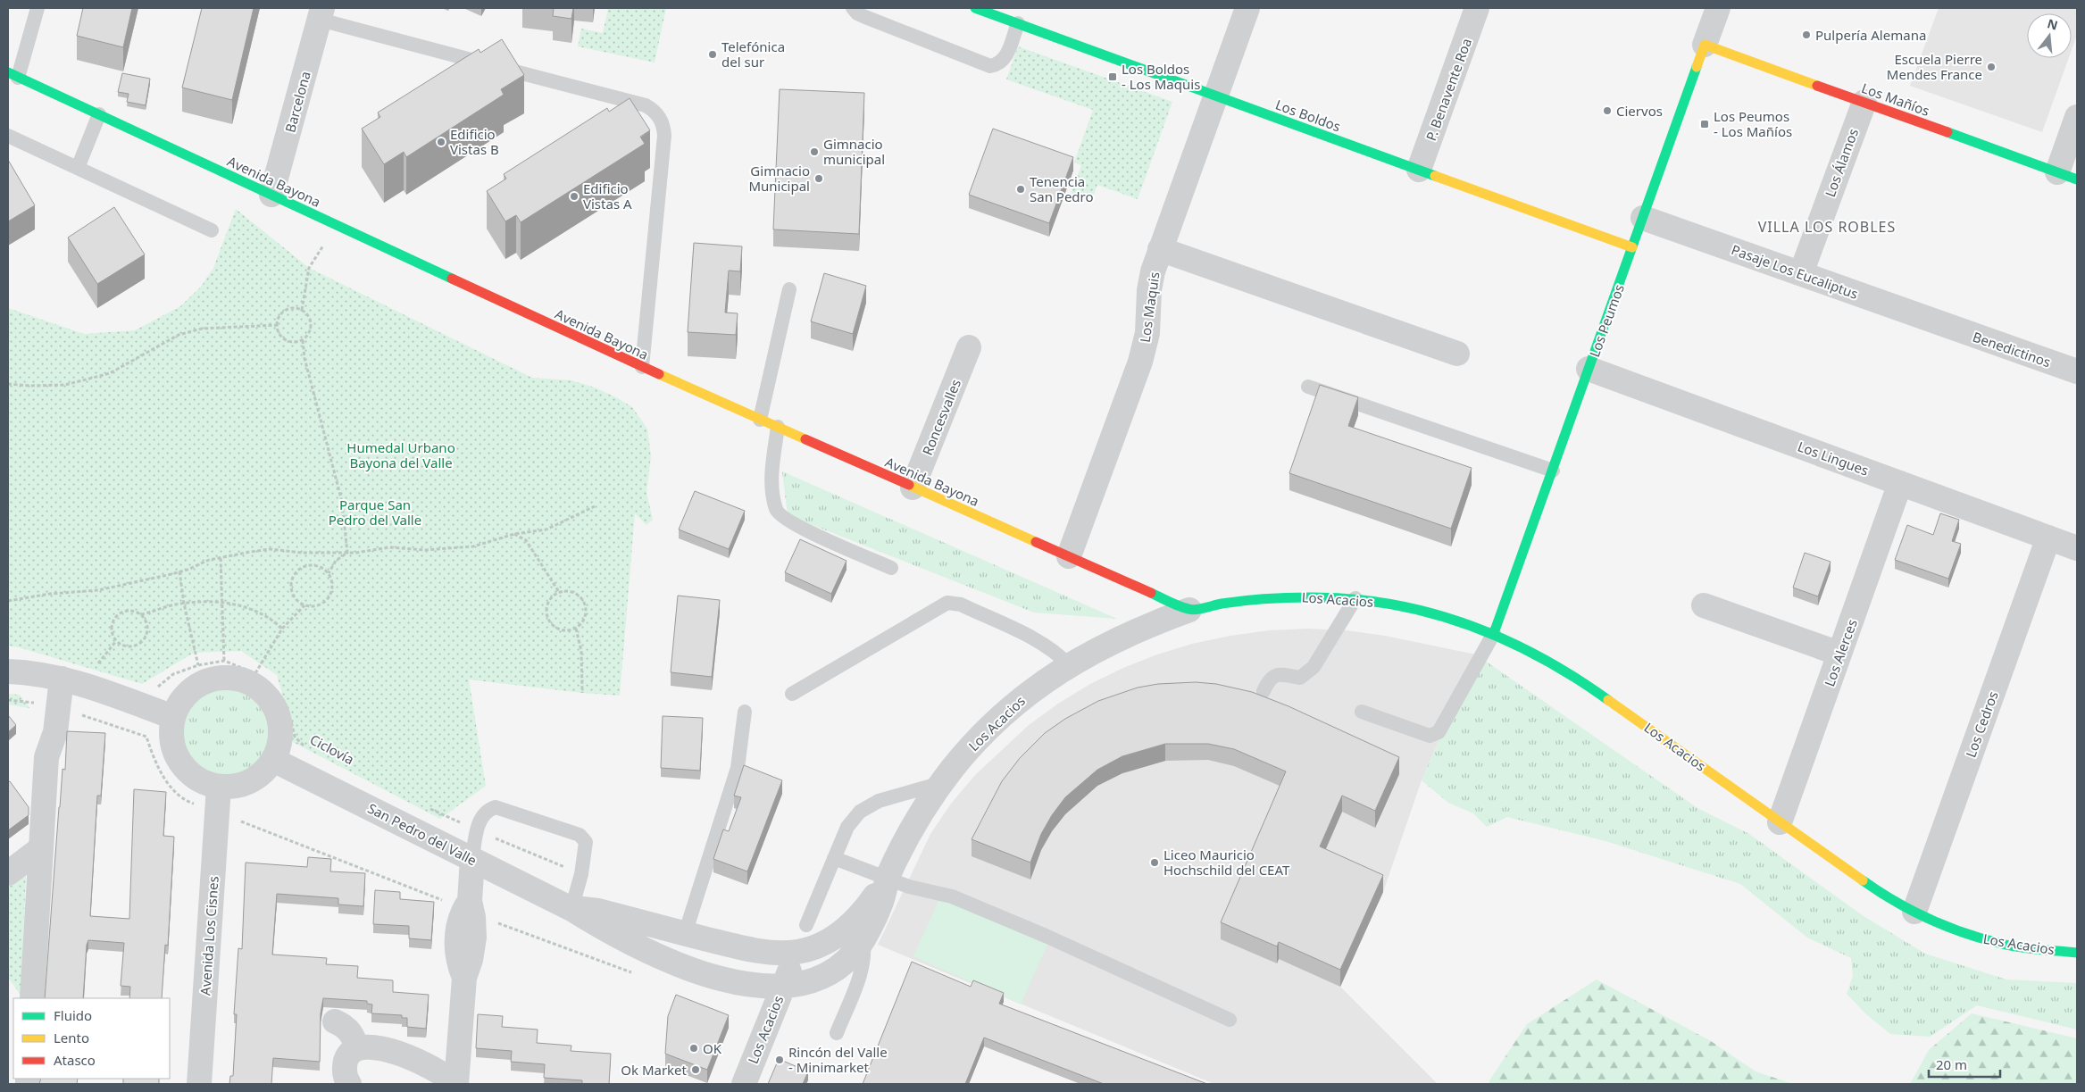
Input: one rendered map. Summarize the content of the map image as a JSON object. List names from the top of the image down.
{
  "streets": {
    "main road": [
      "Los Mañíos",
      "Los Boldos",
      "Avenida Bayona",
      "Los Peumos",
      "Los Acacios"
    ],
    "street": [
      "P. Benavente Roa",
      "Barcelona",
      "Los Álamos",
      "Pasaje Los Eucaliptus",
      "Los Maquis",
      "Benedictinos",
      "Roncesvalles",
      "Los Lingues",
      "Los Alerces",
      "Los Cedros",
      "San Pedro del Valle",
      "Avenida Los Cisnes"
    ],
    "path": ["Ciclovía"]
  },
  "crossings": [
    ["P. Benavente Roa", "Los Boldos"],
    ["Los Mañíos", "Los Álamos"],
    ["Los Mañíos", "Los Peumos"],
    ["Barcelona", "Avenida Bayona"],
    ["Los Boldos", "Los Maquis"],
    ["Los Boldos", "Los Peumos"],
    ["Los Álamos", "Pasaje Los Eucaliptus"],
    ["Avenida Bayona", "Los Maquis"],
    ["Avenida Bayona", "Roncesvalles"],
    ["Avenida Bayona", "Los Acacios"],
    ["Pasaje Los Eucaliptus", "Los Peumos"],
    ["Pasaje Los Eucaliptus", "Benedictinos"],
    ["Los Peumos", "Los Lingues"],
    ["Los Peumos", "Los Acacios"],
    ["Los Lingues", "Los Alerces"],
    ["Los Lingues", "Los Cedros"],
    ["Los Acacios", "Los Alerces"],
    ["Los Acacios", "Los Cedros"],
    ["Los Acacios", "San Pedro del Valle"],
    ["San Pedro del Valle", "Avenida Los Cisnes"]
  ],
  "districts": ["VILLA LOS ROBLES"],
  "parks": ["Humedal Urbano Bayona del Valle", "Parque San Pedro del Valle"],
  "places": {
    "other": [
      "Pulpería Alemana",
      "Telefónica del sur",
      "Escuela Pierre Mendes France",
      "Ciervos",
      "Edificio Vistas B",
      "Gimnacio municipal",
      "Gimnacio Municipal",
      "Tenencia San Pedro",
      "Edificio Vistas A",
      "Liceo Mauricio Hochschild del CEAT",
      "OK",
      "Rincón del Valle - Minimarket",
      "Ok Market"
    ],
    "transit": ["Los Boldos - Los Maquis", "Los Peumos - Los Mañíos"]
  },
  "legend": ["Fluido", "Lento", "Atasco"],
  "scale_bar": "20 m",
  "north": "top"
}
